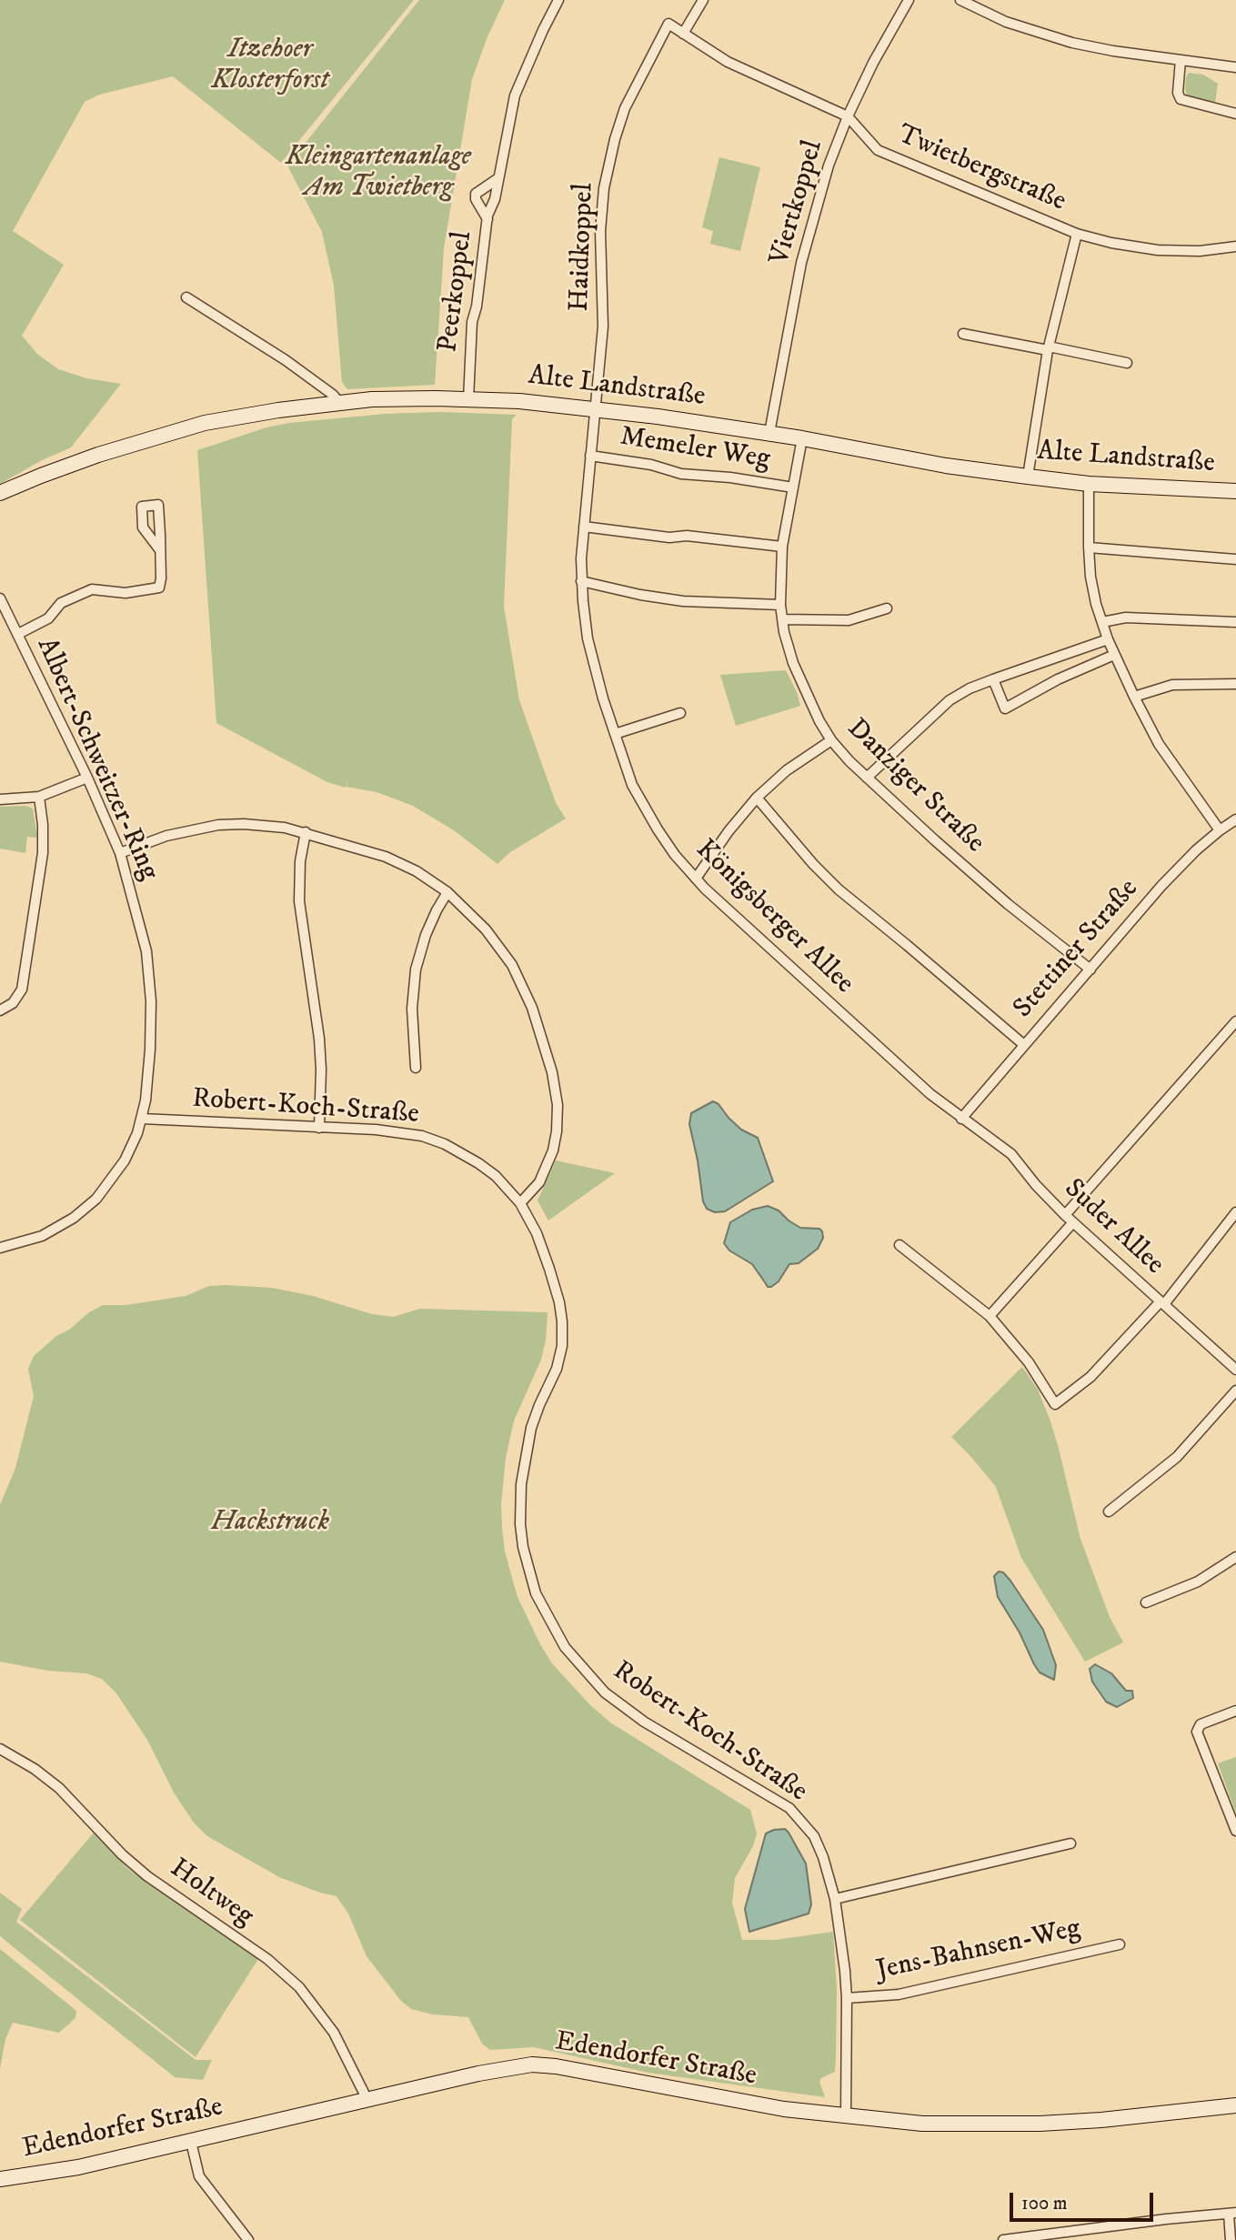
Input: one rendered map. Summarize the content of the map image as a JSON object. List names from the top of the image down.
{
  "streets": {
    "street": [
      "Twietbergstraße",
      "Viertkoppel",
      "Haidkoppel",
      "Peerkoppel",
      "Alte Landstraße",
      "Memeler Weg",
      "Albert-Schweitzer-Ring",
      "Danziger Straße",
      "Königsberger Allee",
      "Stettiner Straße",
      "Robert-Koch-Straße",
      "Suder Allee",
      "Holtweg",
      "Jens-Bahnsen-Weg",
      "Edendorfer Straße"
    ]
  },
  "crossings": [
    ["Twietbergstraße", "Viertkoppel"],
    ["Twietbergstraße", "Haidkoppel"],
    ["Viertkoppel", "Alte Landstraße"],
    ["Haidkoppel", "Alte Landstraße"],
    ["Haidkoppel", "Königsberger Allee"],
    ["Peerkoppel", "Alte Landstraße"],
    ["Alte Landstraße", "Danziger Straße"],
    ["Alte Landstraße", "Königsberger Allee"],
    ["Memeler Weg", "Danziger Straße"],
    ["Memeler Weg", "Königsberger Allee"],
    ["Albert-Schweitzer-Ring", "Robert-Koch-Straße"],
    ["Danziger Straße", "Stettiner Straße"],
    ["Königsberger Allee", "Stettiner Straße"],
    ["Königsberger Allee", "Suder Allee"],
    ["Stettiner Straße", "Suder Allee"],
    ["Robert-Koch-Straße", "Jens-Bahnsen-Weg"],
    ["Robert-Koch-Straße", "Edendorfer Straße"],
    ["Holtweg", "Edendorfer Straße"]
  ],
  "parks": ["Itzehoer Klosterforst", "Kleingartenanlage Am Twietberg", "Hackstruck"],
  "scale_bar": "100 m"
}
